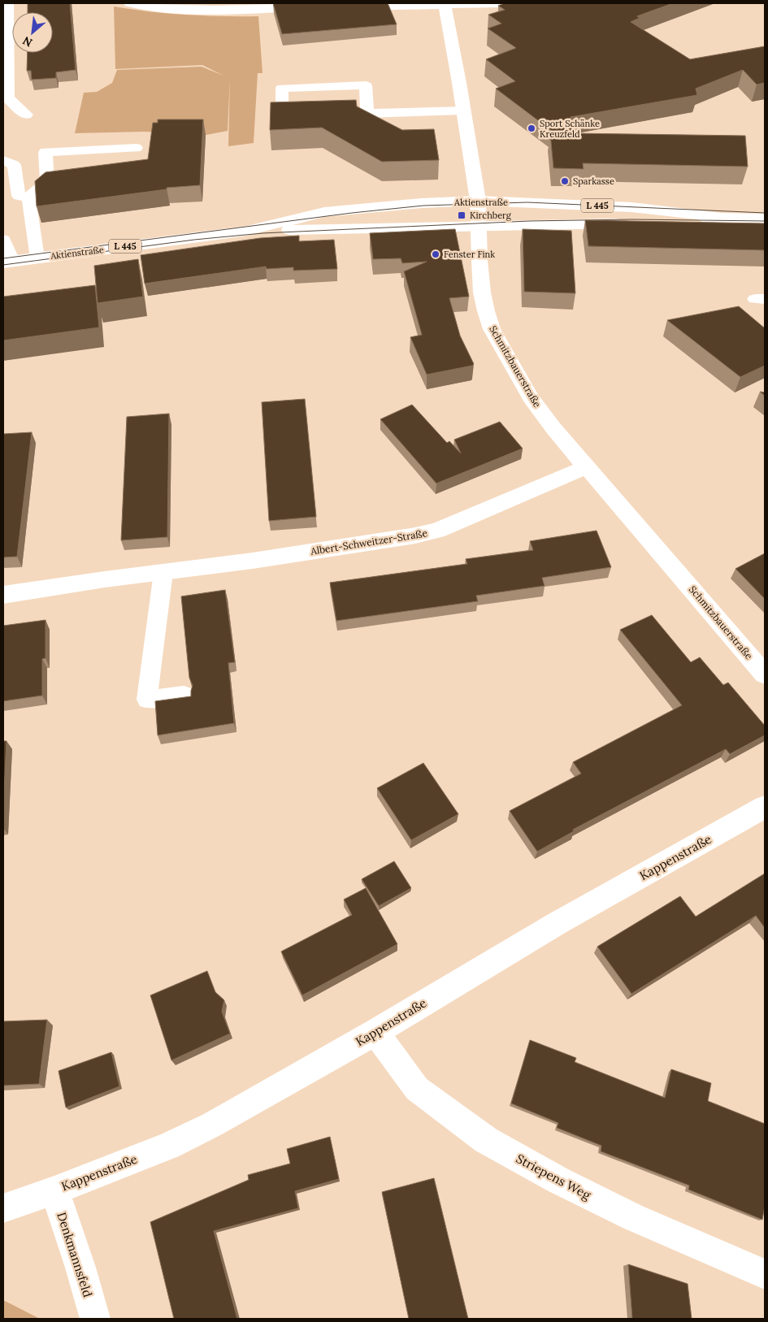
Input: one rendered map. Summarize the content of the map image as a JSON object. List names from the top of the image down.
{
  "streets": {
    "street": [
      "Aktienstraße",
      "L 445",
      "Schmitzbauerstraße",
      "Albert-Schweitzer-Straße",
      "Kappenstraße",
      "Striepens Weg",
      "Denkmannsfeld"
    ]
  },
  "crossings": [
    ["Aktienstraße", "Schmitzbauerstraße"],
    ["Schmitzbauerstraße", "Albert-Schweitzer-Straße"],
    ["Kappenstraße", "Striepens Weg"],
    ["Kappenstraße", "Denkmannsfeld"]
  ],
  "places": {
    "other": ["Sport Schänke Kreuzfeld", "Sparkasse", "Fenster Fink"],
    "transit": ["Kirchberg"]
  },
  "north": "bottom left"
}
